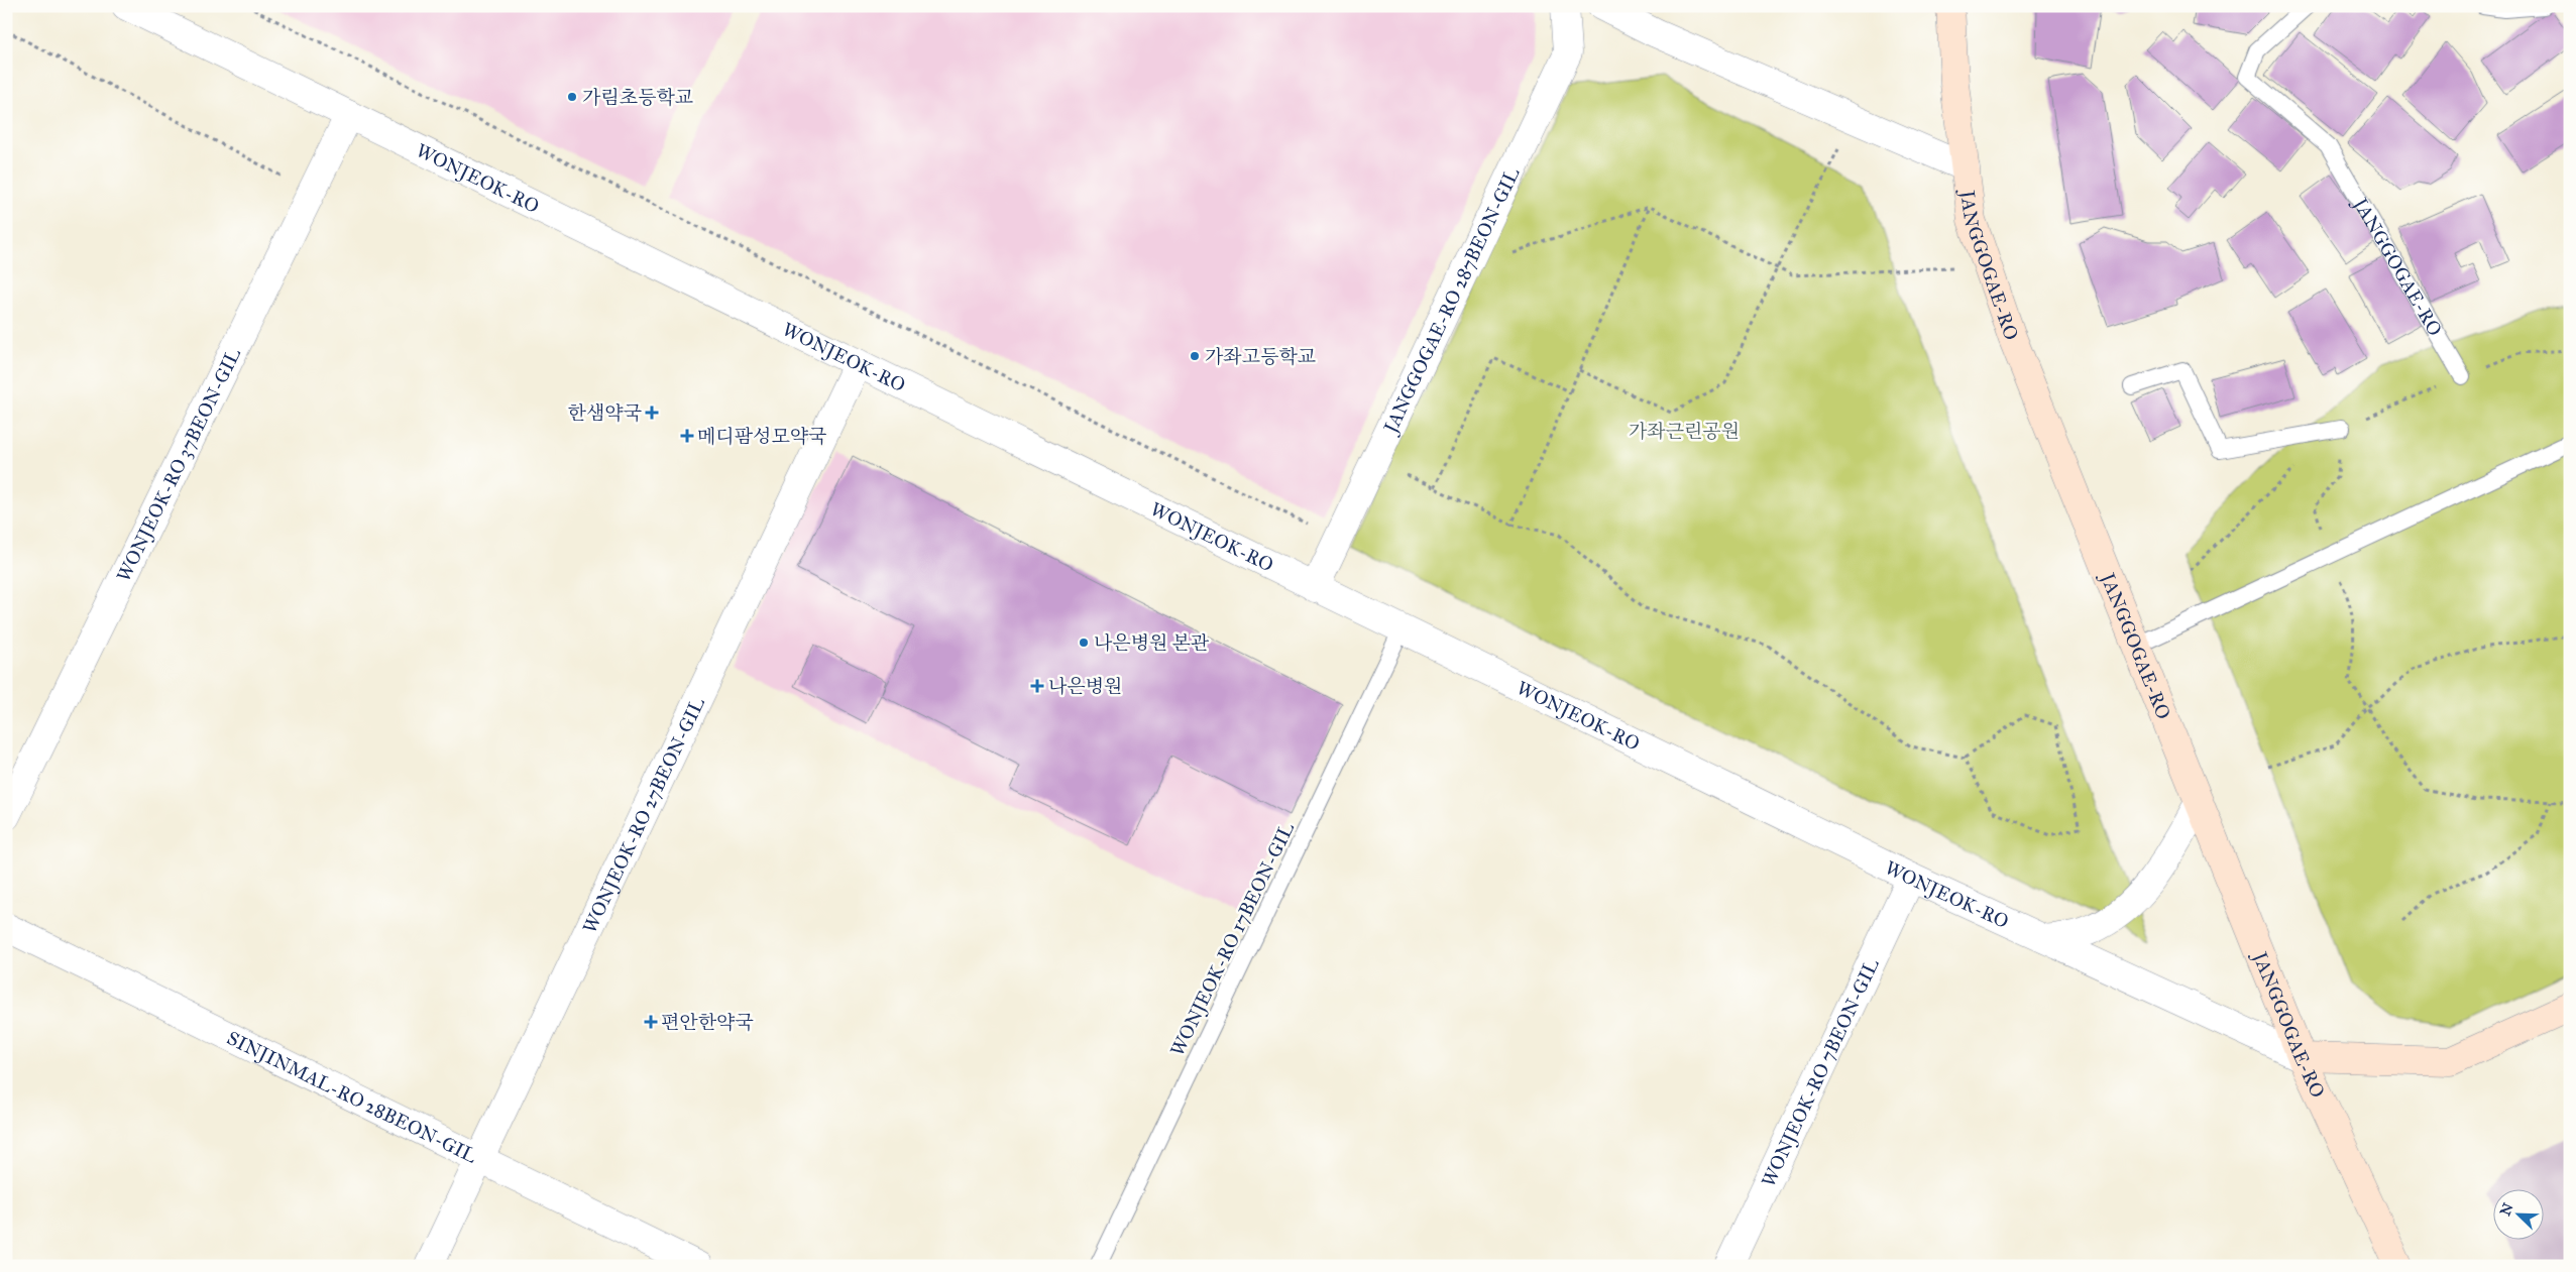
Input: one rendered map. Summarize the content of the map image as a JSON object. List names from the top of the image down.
{
  "streets": {
    "main road": ["JANGGOGAE-RO"],
    "street": [
      "WONJEOK-RO",
      "JANGGOGAE-RO 287BEON-GIL",
      "WONJEOK-RO 37BEON-GIL",
      "WONJEOK-RO 27BEON-GIL",
      "WONJEOK-RO 7BEON-GIL",
      "SINJINMAL-RO 28BEON-GIL"
    ],
    "lane": ["WONJEOK-RO 17BEON-GIL"]
  },
  "crossings": [
    ["WONJEOK-RO", "JANGGOGAE-RO"],
    ["WONJEOK-RO", "JANGGOGAE-RO 287BEON-GIL"],
    ["WONJEOK-RO", "WONJEOK-RO 37BEON-GIL"],
    ["WONJEOK-RO", "WONJEOK-RO 27BEON-GIL"],
    ["WONJEOK-RO", "WONJEOK-RO 17BEON-GIL"],
    ["WONJEOK-RO", "WONJEOK-RO 7BEON-GIL"],
    ["WONJEOK-RO 27BEON-GIL", "SINJINMAL-RO 28BEON-GIL"]
  ],
  "parks": ["가좌근린공원"],
  "places": {
    "other": ["가림초등학교", "가좌고등학교", "나은병원 본관"],
    "health": [
      "한샘약국",
      "메디팜성모약국",
      "나은병원",
      "편안한약국"
    ]
  },
  "north": "top left"
}
